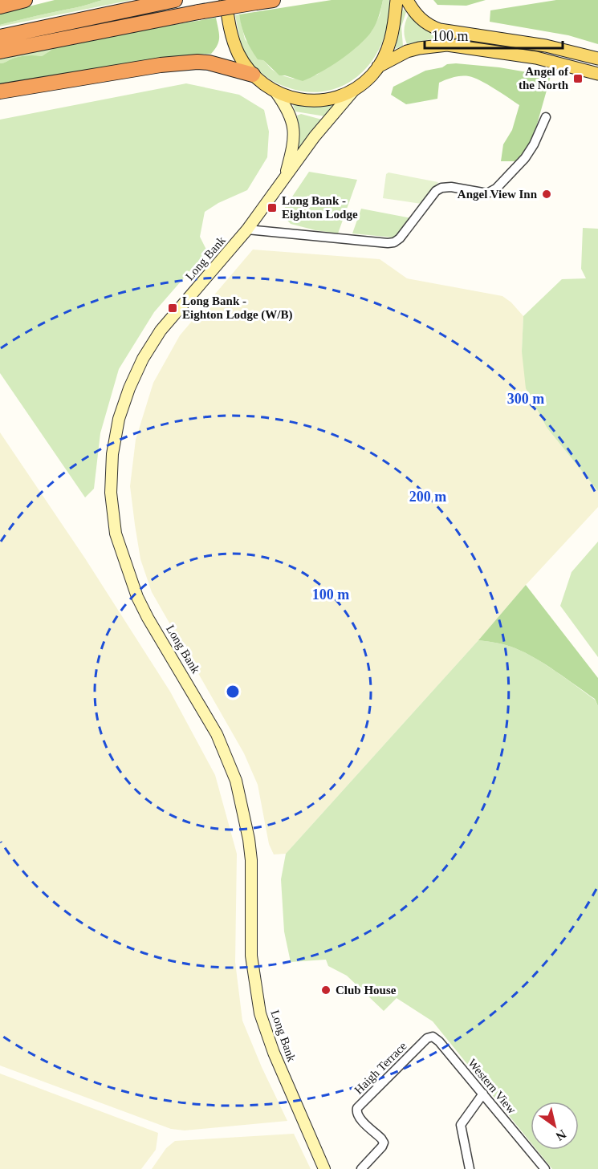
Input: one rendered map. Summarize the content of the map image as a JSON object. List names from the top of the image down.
{
  "streets": {
    "main road": ["Long Bank"],
    "street": ["Haigh Terrace", "Western View"]
  },
  "crossings": [
    ["Haigh Terrace", "Western View"]
  ],
  "places": {
    "transit": ["Angel of the North", "Long Bank - Eighton Lodge", "Long Bank - Eighton Lodge (W/B)"],
    "other": ["Angel View Inn", "Club House"]
  },
  "scale_bar": "100 m",
  "north": "bottom right",
  "rings": ["300 m", "200 m", "100 m"]
}
